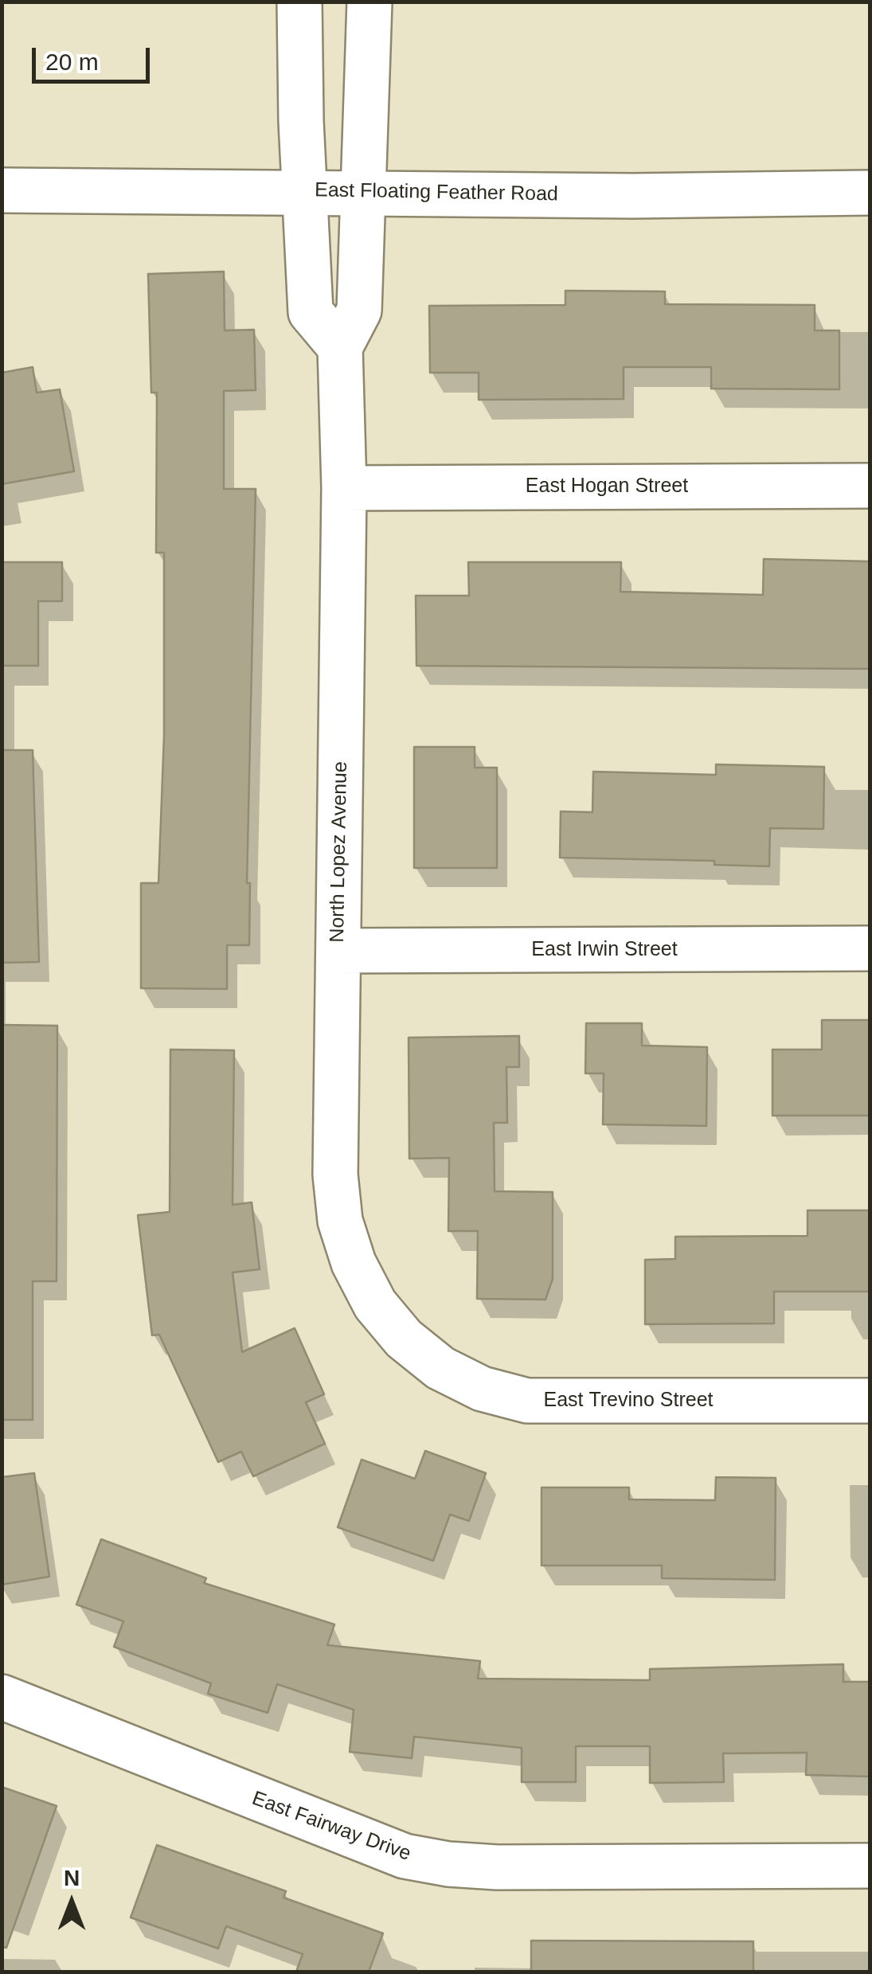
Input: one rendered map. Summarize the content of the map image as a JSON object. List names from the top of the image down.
{
  "streets": {
    "street": [
      "East Floating Feather Road",
      "East Hogan Street",
      "North Lopez Avenue",
      "East Irwin Street",
      "East Trevino Street",
      "East Fairway Drive"
    ]
  },
  "crossings": [
    ["East Floating Feather Road", "North Lopez Avenue"],
    ["East Hogan Street", "North Lopez Avenue"],
    ["North Lopez Avenue", "East Irwin Street"],
    ["North Lopez Avenue", "East Trevino Street"]
  ],
  "scale_bar": "20 m",
  "north": "top"
}
